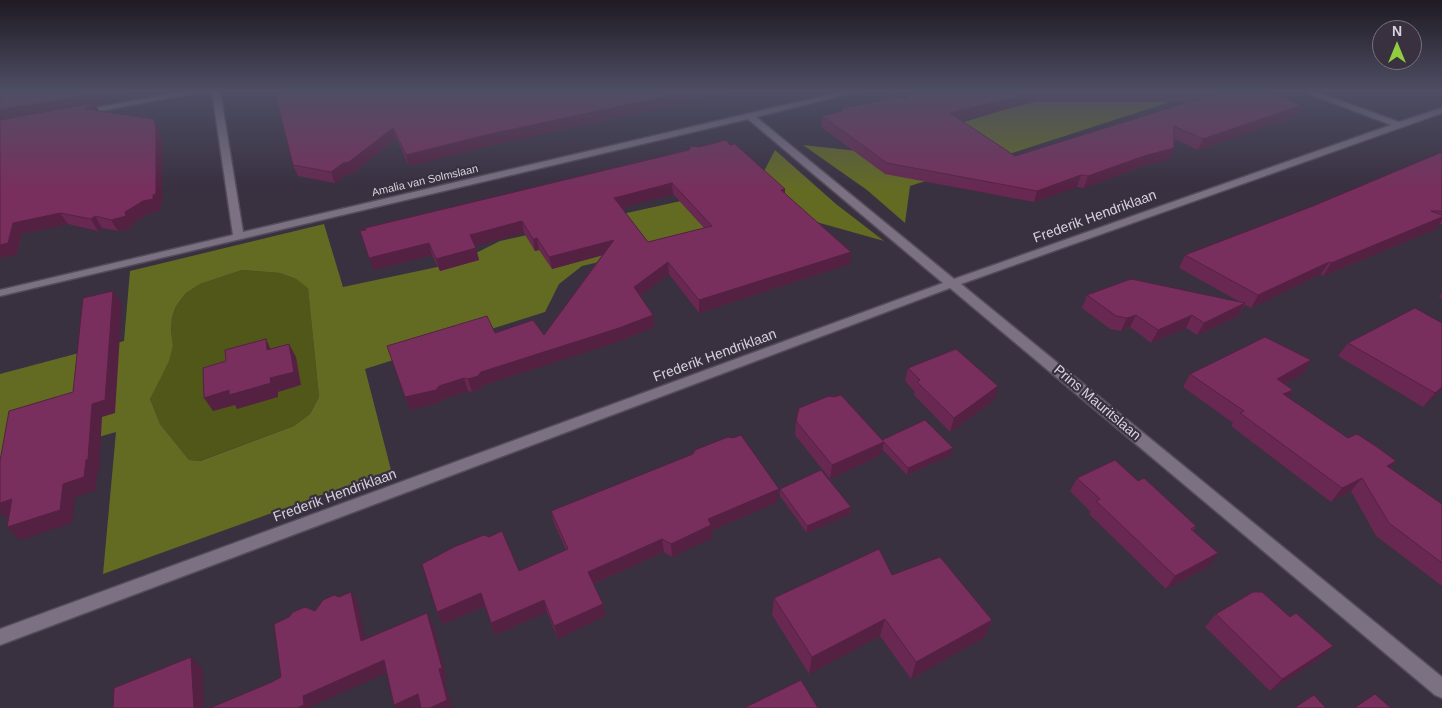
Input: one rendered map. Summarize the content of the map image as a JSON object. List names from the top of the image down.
{
  "streets": {
    "street": ["Amalia van Solmslaan", "Frederik Hendriklaan", "Prins Mauritslaan"]
  },
  "crossings": [
    ["Frederik Hendriklaan", "Prins Mauritslaan"]
  ],
  "north": "top"
}
